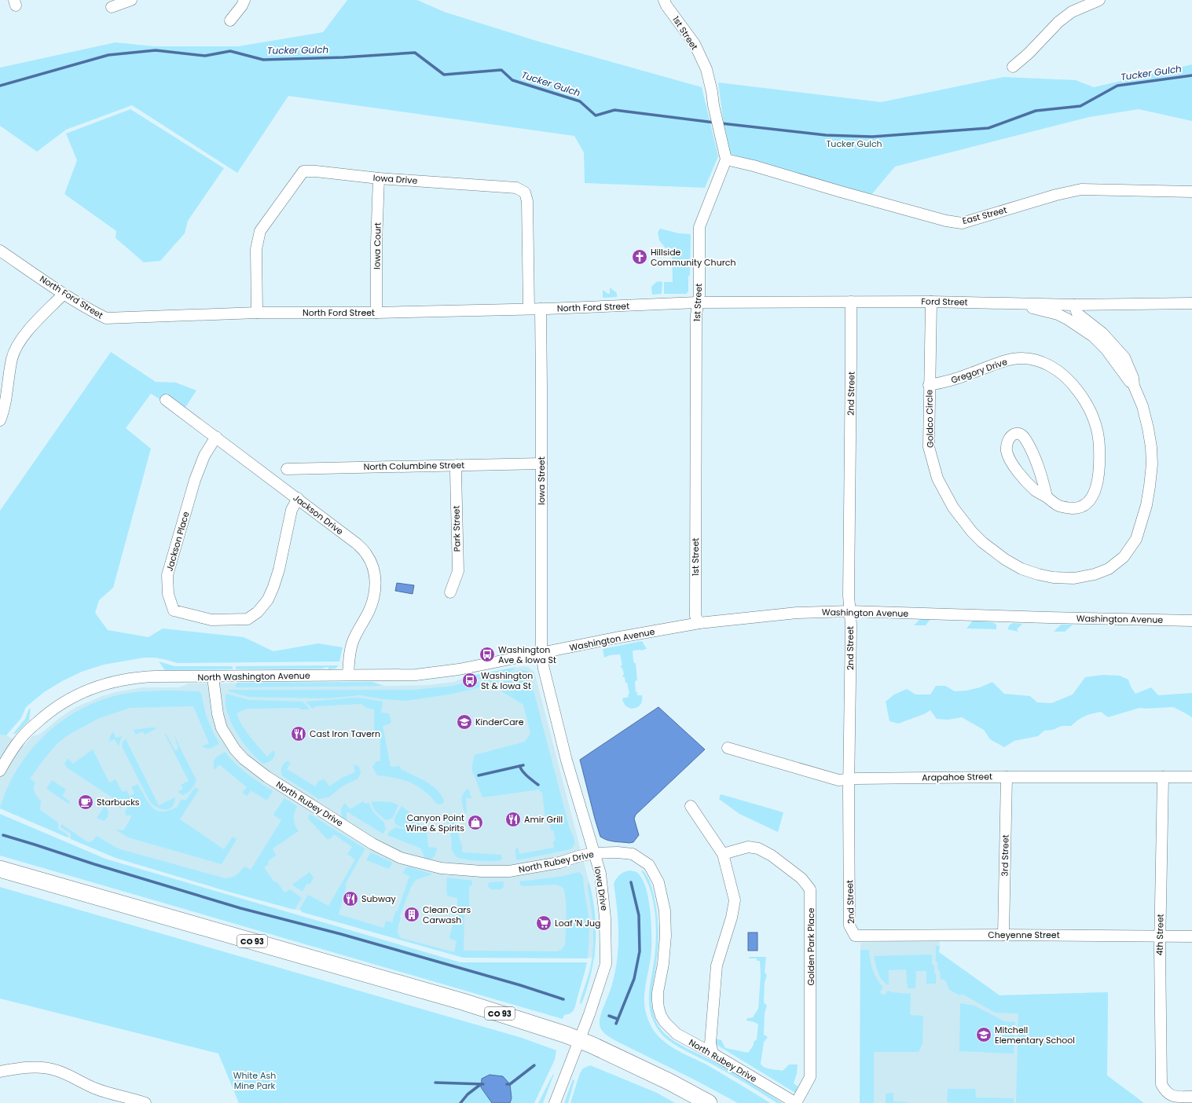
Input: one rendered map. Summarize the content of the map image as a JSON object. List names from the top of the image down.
{
  "streets": {
    "highway": ["CO 93"],
    "street": [
      "1st Street",
      "Iowa Drive",
      "East Street",
      "Iowa Court",
      "North Ford Street",
      "Ford Street",
      "Gregory Drive",
      "2nd Street",
      "Goldco Circle",
      "North Columbine Street",
      "Iowa Street",
      "Jackson Drive",
      "Park Street",
      "Jackson Place",
      "Washington Avenue",
      "North Washington Avenue",
      "Arapahoe Street",
      "North Rubey Drive",
      "3rd Street",
      "Cheyenne Street",
      "4th Street",
      "Golden Park Place"
    ]
  },
  "crossings": [
    ["1st Street", "East Street"],
    ["1st Street", "North Ford Street"],
    ["1st Street", "Ford Street"],
    ["1st Street", "Washington Avenue"],
    ["Iowa Drive", "Iowa Court"],
    ["Iowa Drive", "North Ford Street"],
    ["Iowa Drive", "Iowa Street"],
    ["Iowa Drive", "Washington Avenue"],
    ["Iowa Drive", "North Washington Avenue"],
    ["Iowa Drive", "North Rubey Drive"],
    ["Iowa Drive", "CO 93"],
    ["Iowa Court", "North Ford Street"],
    ["North Ford Street", "Ford Street"],
    ["North Ford Street", "Iowa Street"],
    ["Ford Street", "2nd Street"],
    ["Ford Street", "Goldco Circle"],
    ["Gregory Drive", "Goldco Circle"],
    ["2nd Street", "Washington Avenue"],
    ["2nd Street", "Arapahoe Street"],
    ["2nd Street", "Cheyenne Street"],
    ["North Columbine Street", "Iowa Street"],
    ["North Columbine Street", "Park Street"],
    ["Iowa Street", "Washington Avenue"],
    ["Iowa Street", "North Washington Avenue"],
    ["Jackson Drive", "Jackson Place"],
    ["Jackson Drive", "North Washington Avenue"],
    ["Washington Avenue", "North Washington Avenue"],
    ["North Washington Avenue", "North Rubey Drive"],
    ["Arapahoe Street", "3rd Street"],
    ["Arapahoe Street", "4th Street"],
    ["North Rubey Drive", "Golden Park Place"],
    ["3rd Street", "Cheyenne Street"],
    ["Cheyenne Street", "4th Street"]
  ],
  "water": ["Tucker Gulch"],
  "parks": ["Tucker Gulch", "White Ash Mine Park"],
  "places": {
    "church": ["Hillside Community Church"],
    "bus stop": ["Washington Ave & Iowa St", "Washington St & Iowa St"],
    "school or university": ["KinderCare", "Mitchell Elementary School"],
    "restaurant": ["Cast Iron Tavern", "Amir Grill", "Subway"],
    "cafe": ["Starbucks"],
    "shop": ["Canyon Point Wine & Spirits"],
    "building": ["Clean Cars Carwash"],
    "supermarket": ["Loaf 'N Jug"]
  }
}
